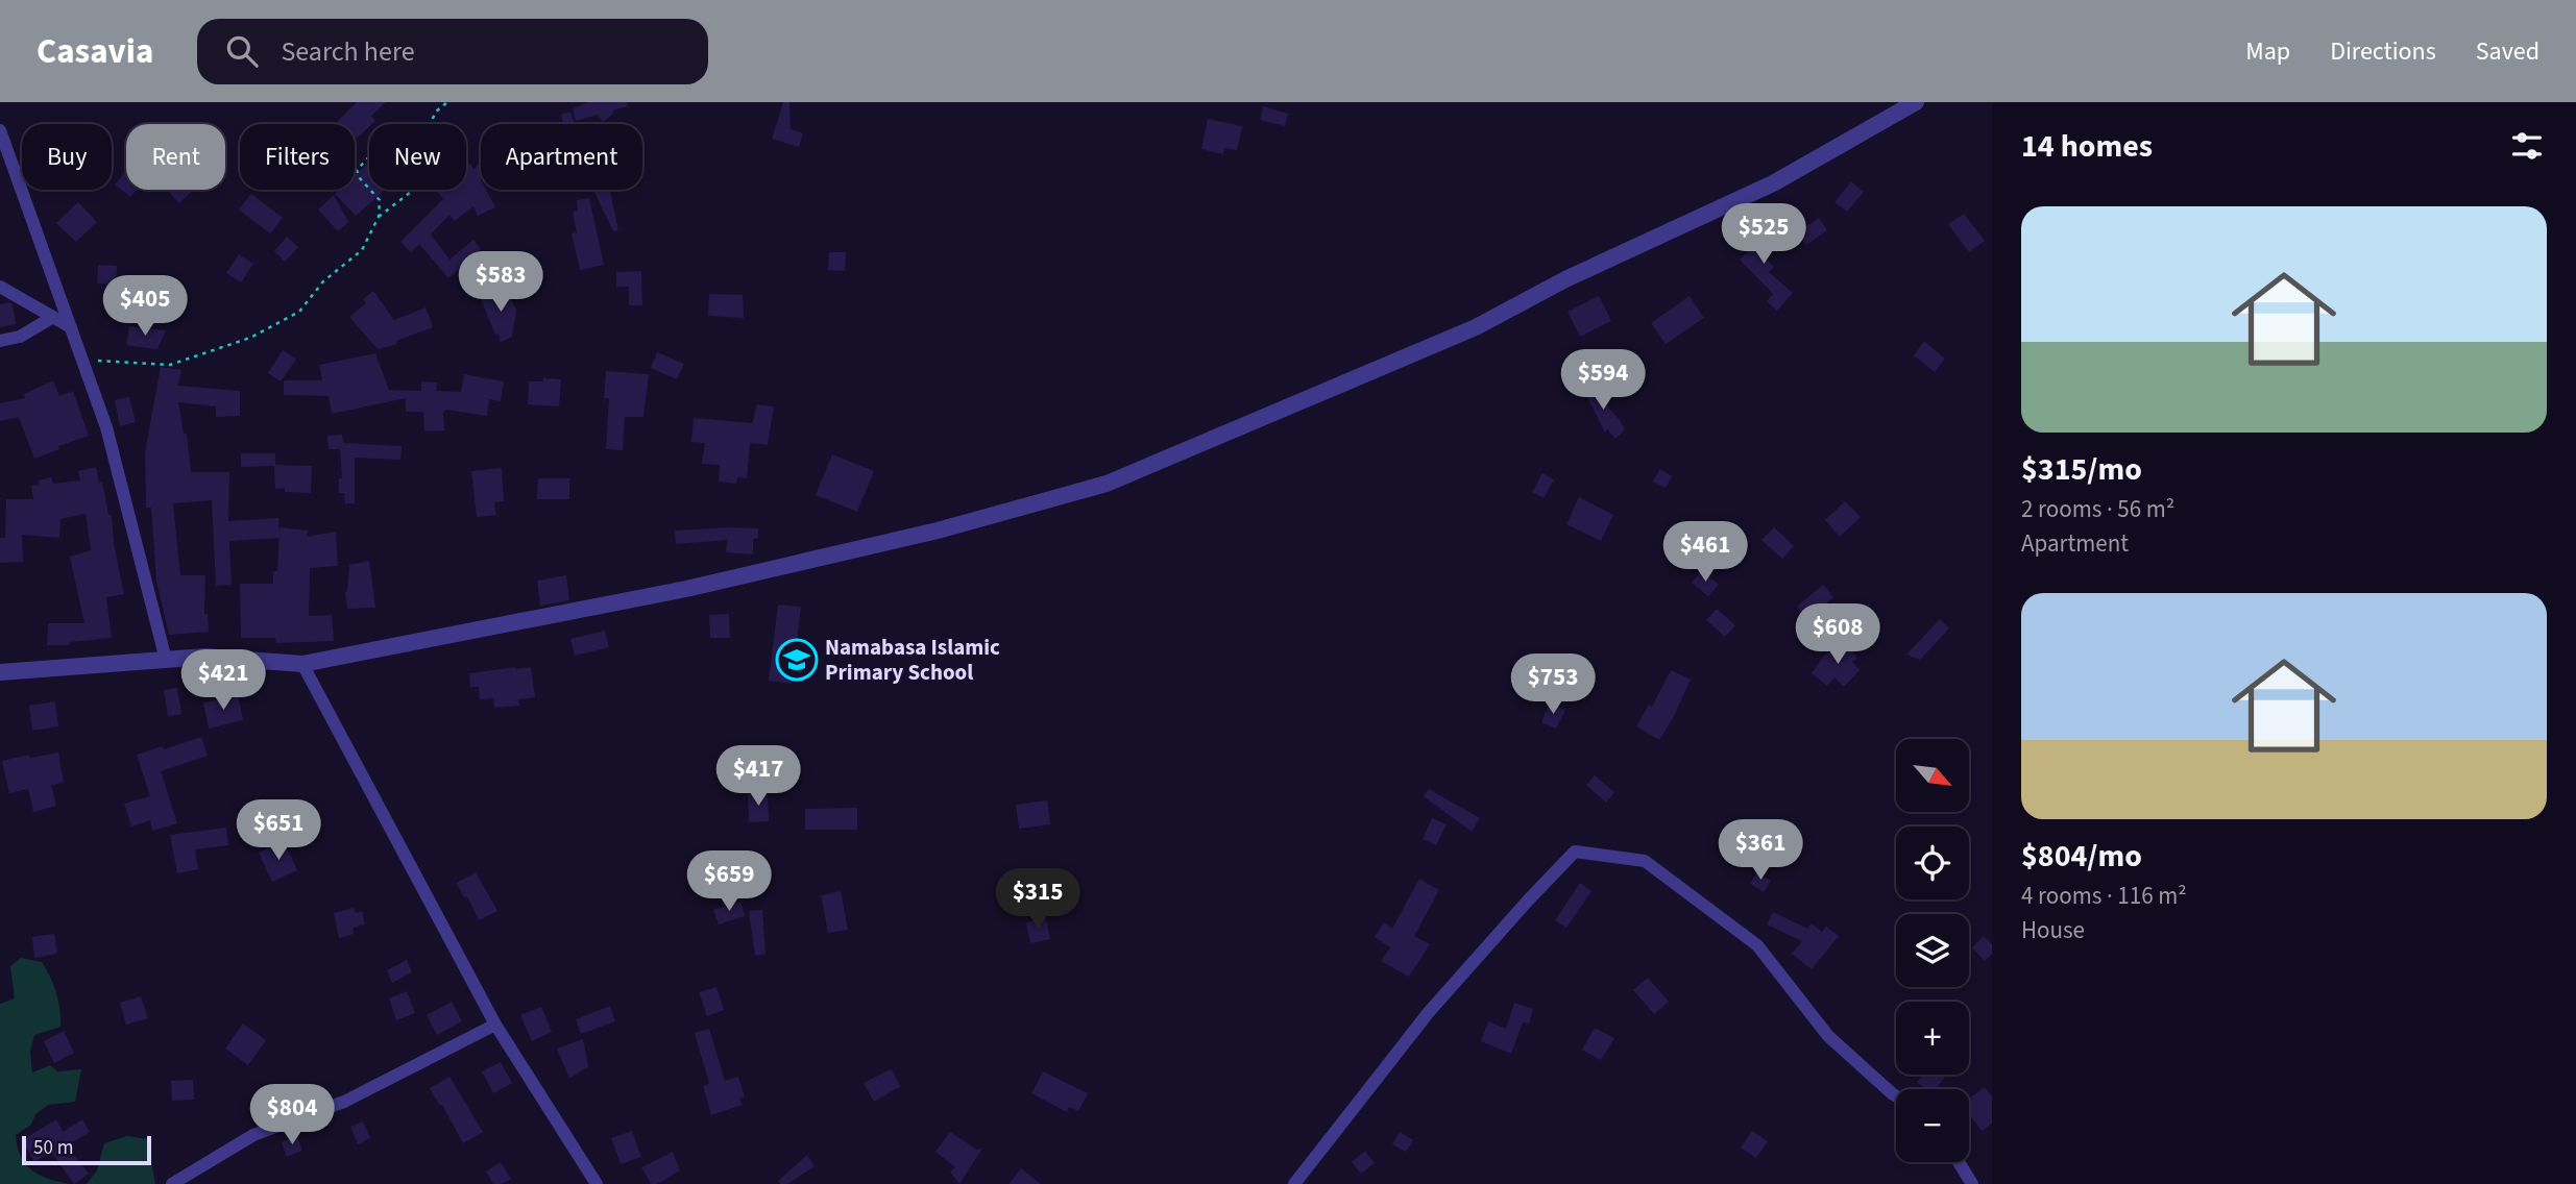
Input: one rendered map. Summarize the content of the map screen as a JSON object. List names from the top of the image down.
{
  "places": {
    "school or university": ["Namabasa Islamic Primary School"]
  },
  "scale_bar": "50 m",
  "north": "bottom right",
  "page": {
    "header": "Casavia",
    "search": "Search here",
    "nav": ["Map", "Directions", "Saved"],
    "heading": "14 homes",
    "chip": [
      "Buy",
      "Rent",
      "Filters",
      "New",
      "Apartment"
    ],
    "list": [
      {
        "name": "$315/mo",
        "note": "2 rooms · 56 m² · Apartment"
      },
      {
        "name": "$804/mo",
        "note": "4 rooms · 116 m² · House"
      }
    ],
    "price": [
      "$525",
      "$583",
      "$405",
      "$594",
      "$461",
      "$608",
      "$421",
      "$753",
      "$417",
      "$651",
      "$361",
      "$659",
      "$315",
      "$804"
    ],
    "map_buttons": ["+", "−"],
    "scale": "50 m"
  }
}
